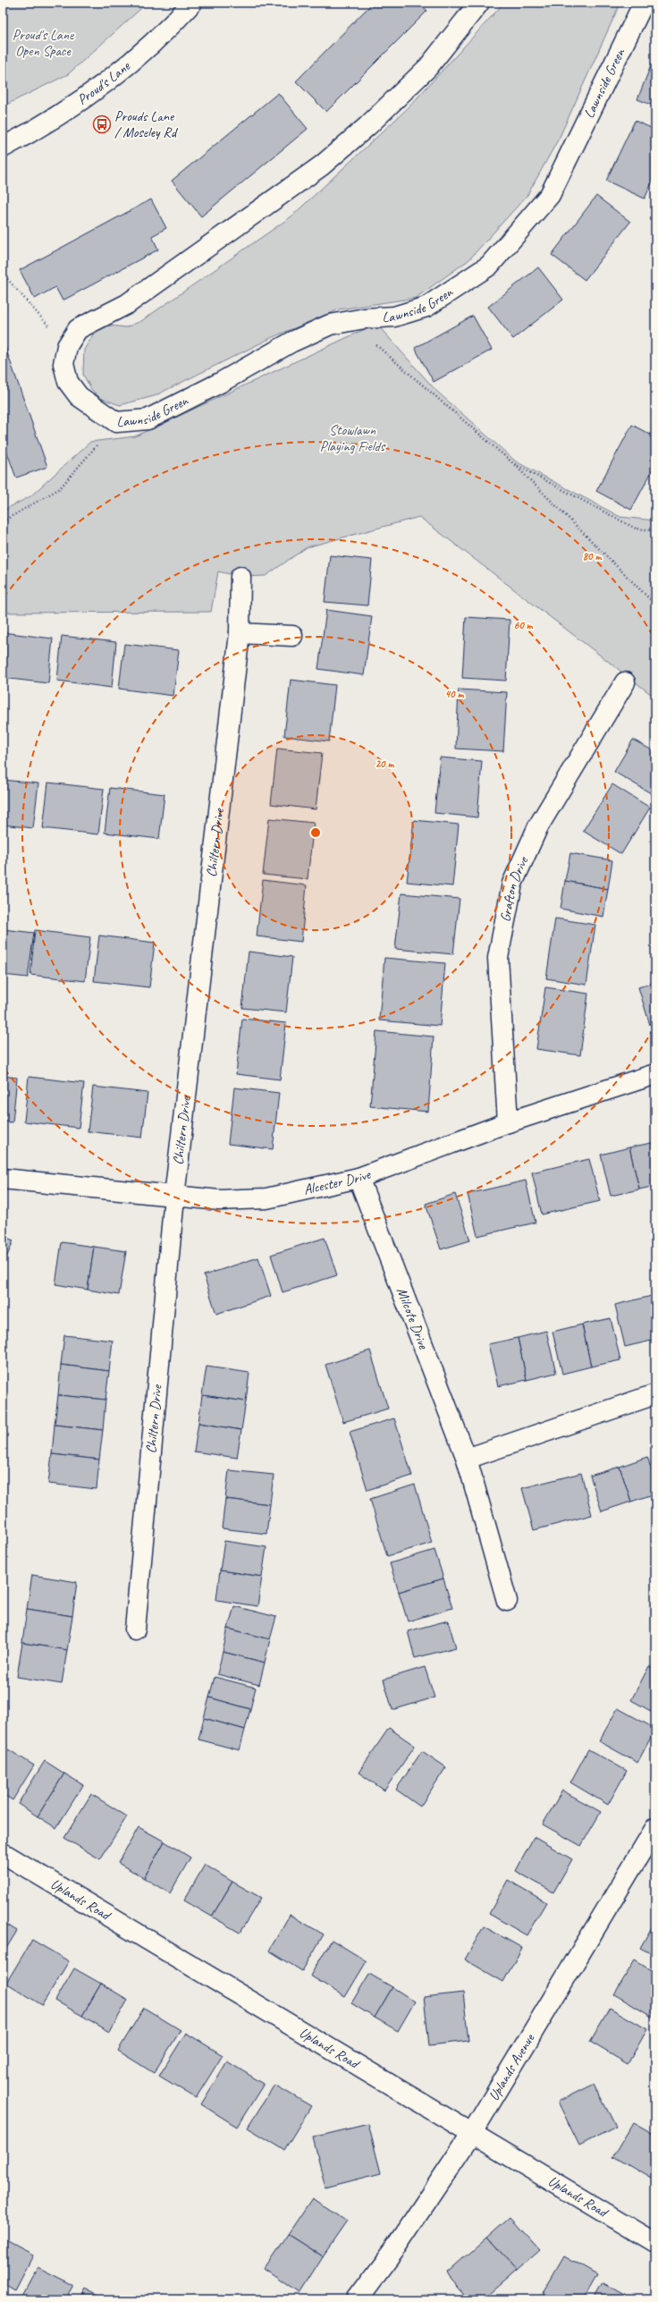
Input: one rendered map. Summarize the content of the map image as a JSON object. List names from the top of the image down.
{
  "streets": {
    "street": [
      "Proud's Lane",
      "Lawnside Green",
      "Chiltern Drive",
      "Grafton Drive",
      "Alcester Drive",
      "Milcote Drive",
      "Uplands Road",
      "Uplands Avenue"
    ]
  },
  "crossings": [
    ["Chiltern Drive", "Alcester Drive"],
    ["Grafton Drive", "Alcester Drive"],
    ["Alcester Drive", "Milcote Drive"],
    ["Uplands Road", "Uplands Avenue"]
  ],
  "parks": ["Proud's Lane Open Space", "Stowlawn Playing Fields"],
  "places": {
    "bus stop": ["Prouds Lane / Moseley Rd"]
  },
  "rings": [
    "80 m",
    "60 m",
    "40 m",
    "20 m"
  ]
}
